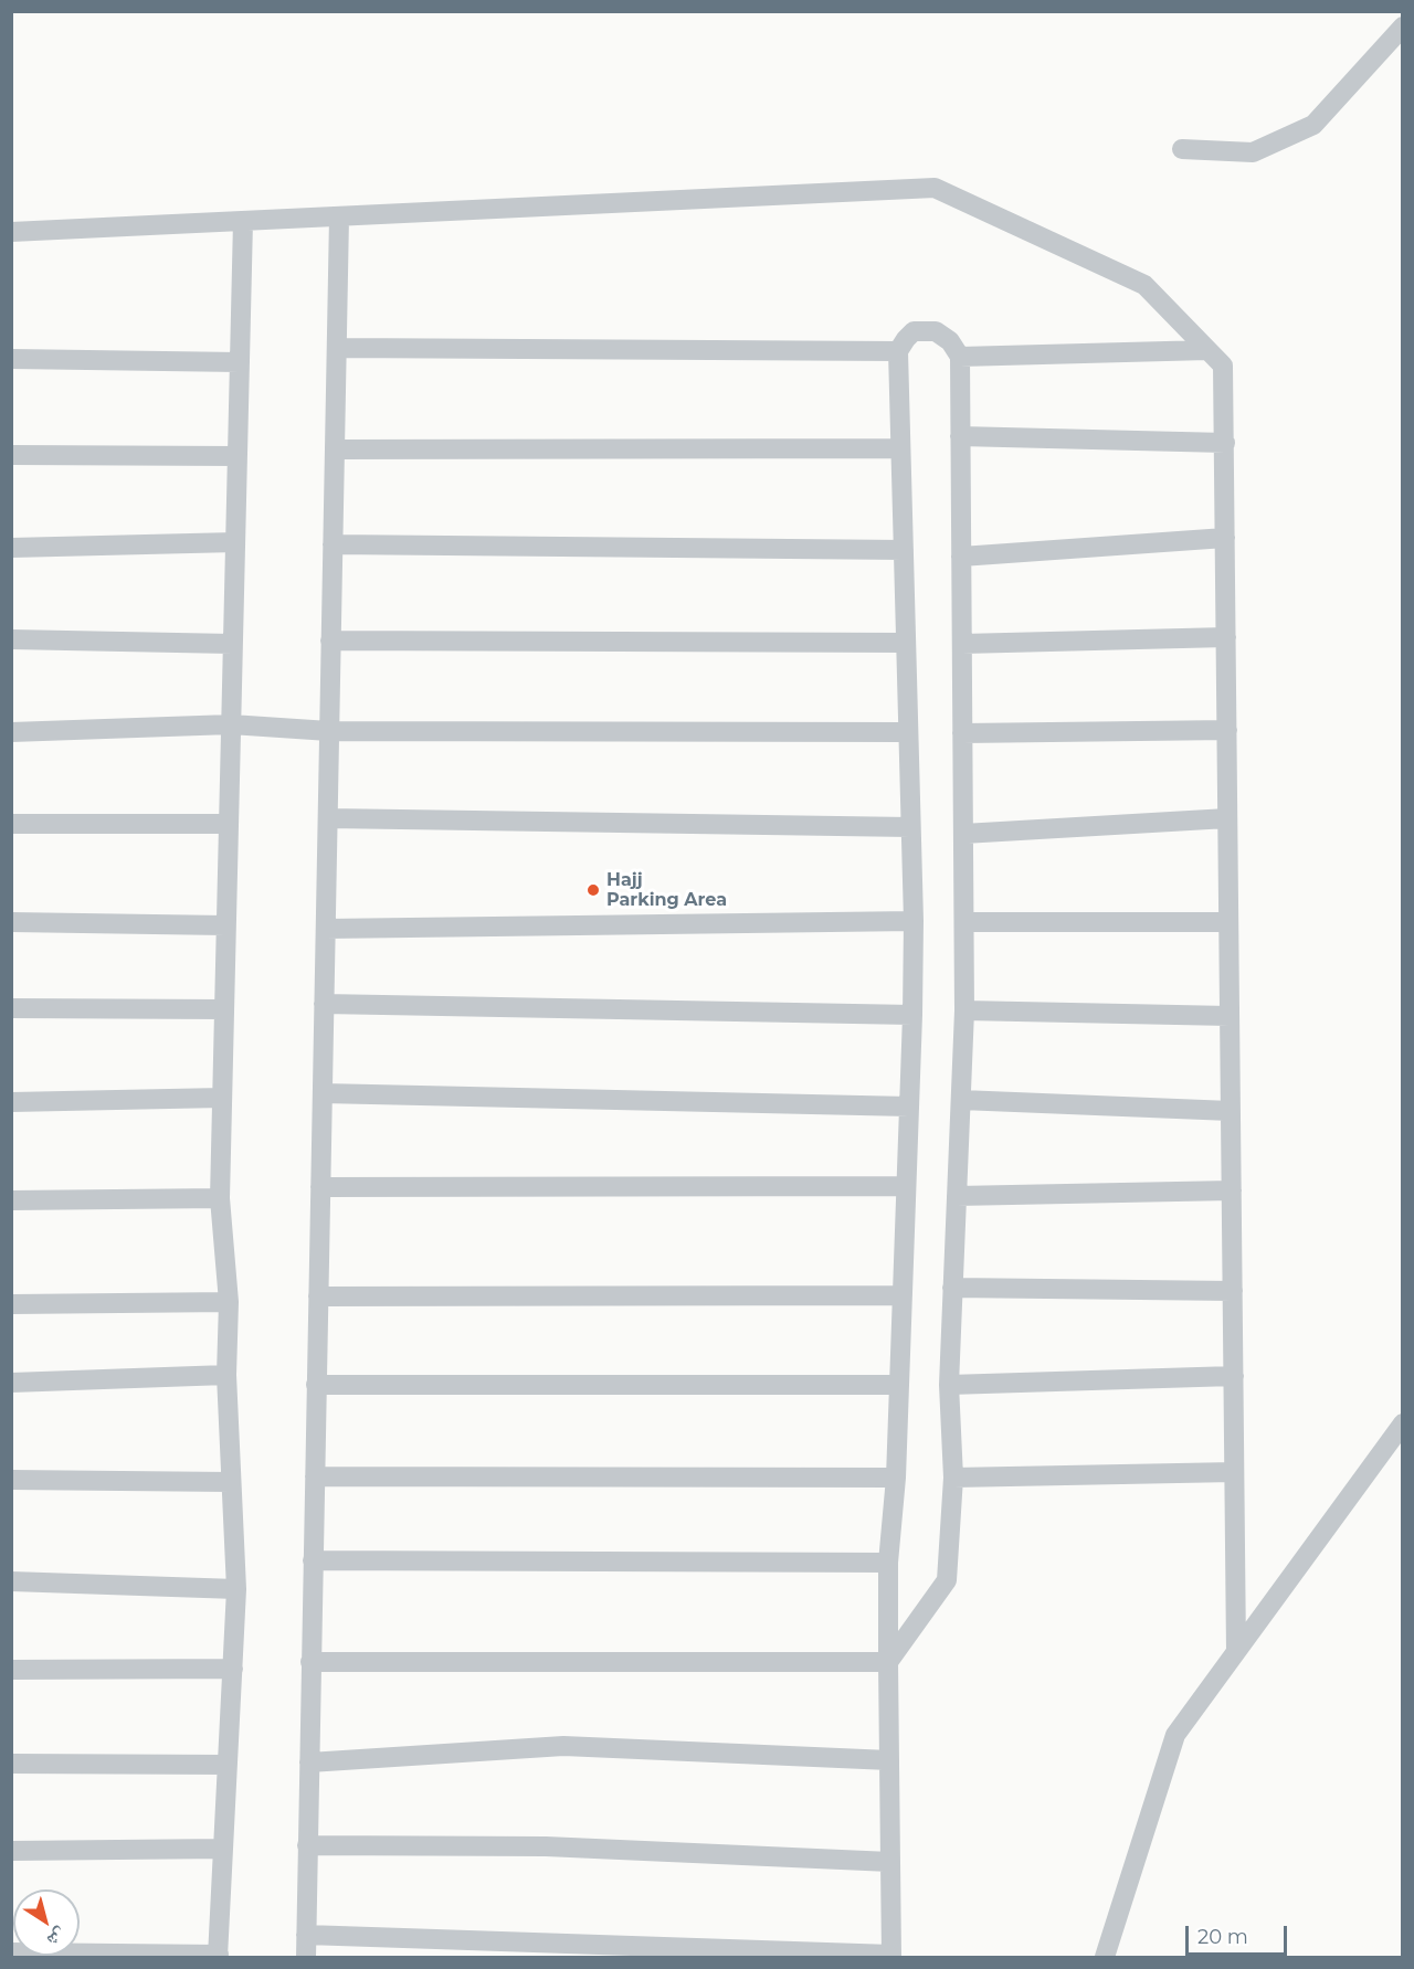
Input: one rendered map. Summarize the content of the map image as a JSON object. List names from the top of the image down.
{
  "places": ["Hajj Parking Area"],
  "scale_bar": "20 m",
  "north": "bottom right"
}
